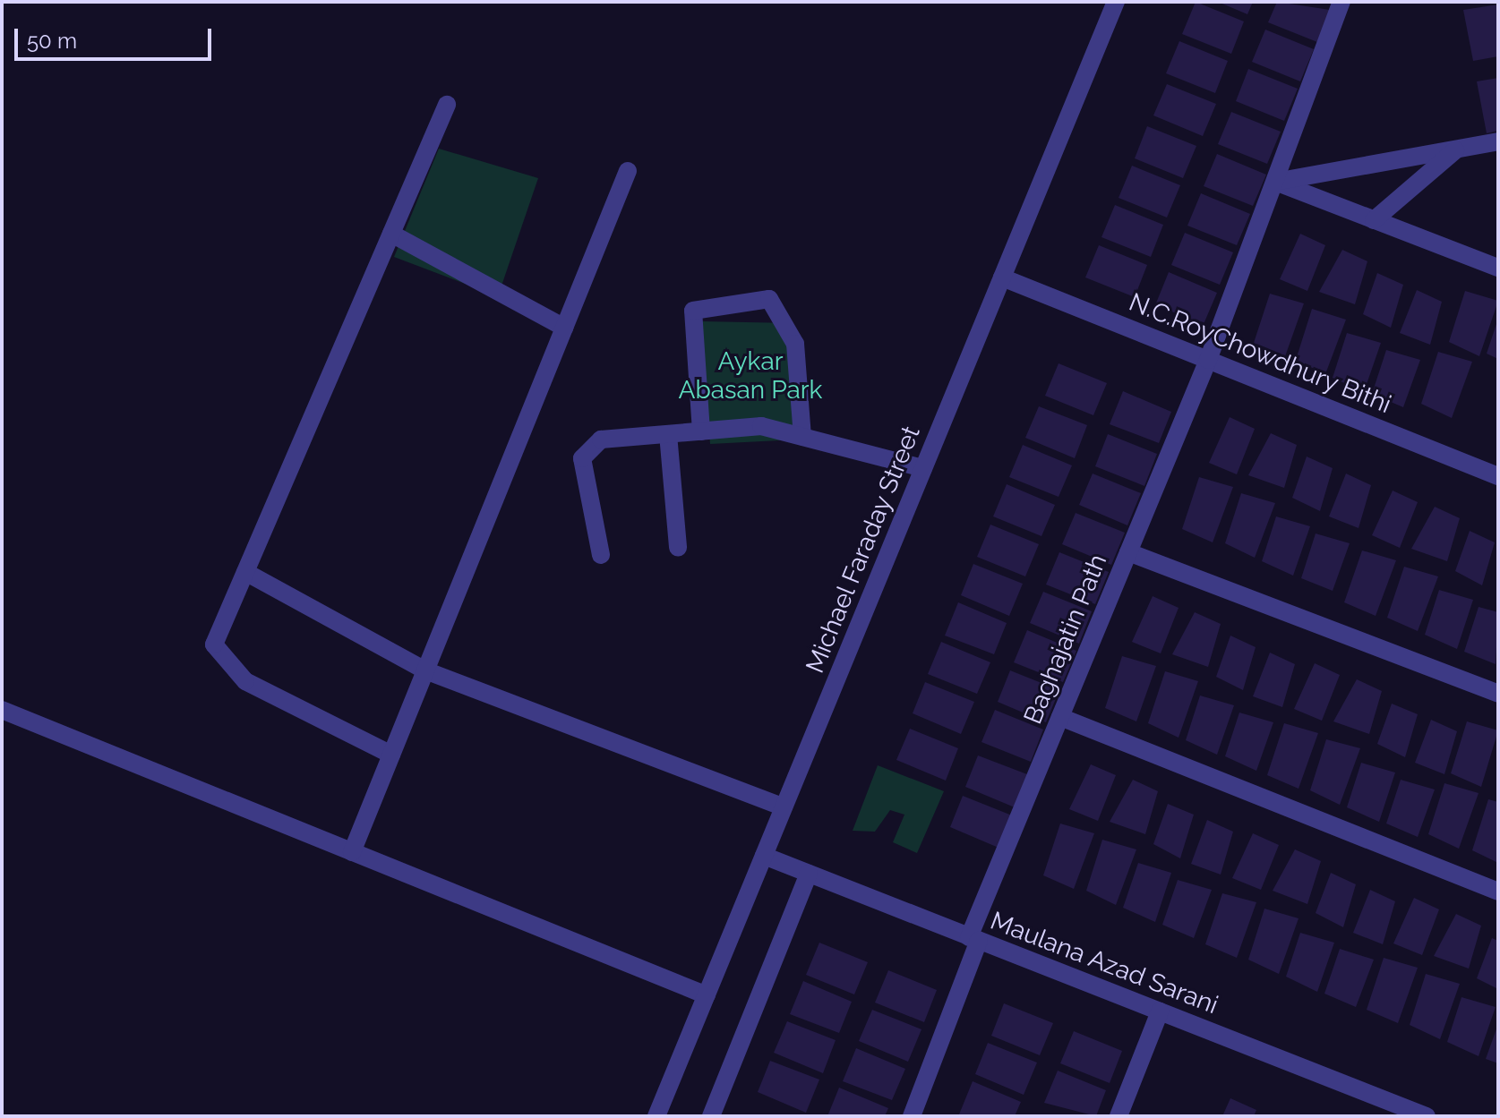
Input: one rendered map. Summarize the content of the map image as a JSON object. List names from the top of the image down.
{
  "streets": {
    "street": [
      "N.C.RoyChowdhury Bithi",
      "Michael Faraday Street",
      "Baghajatin Path",
      "Maulana Azad Sarani"
    ]
  },
  "crossings": [
    ["N.C.RoyChowdhury Bithi", "Michael Faraday Street"],
    ["N.C.RoyChowdhury Bithi", "Baghajatin Path"],
    ["Michael Faraday Street", "Maulana Azad Sarani"],
    ["Baghajatin Path", "Maulana Azad Sarani"]
  ],
  "parks": ["Aykar Abasan Park"],
  "scale_bar": "50 m"
}
